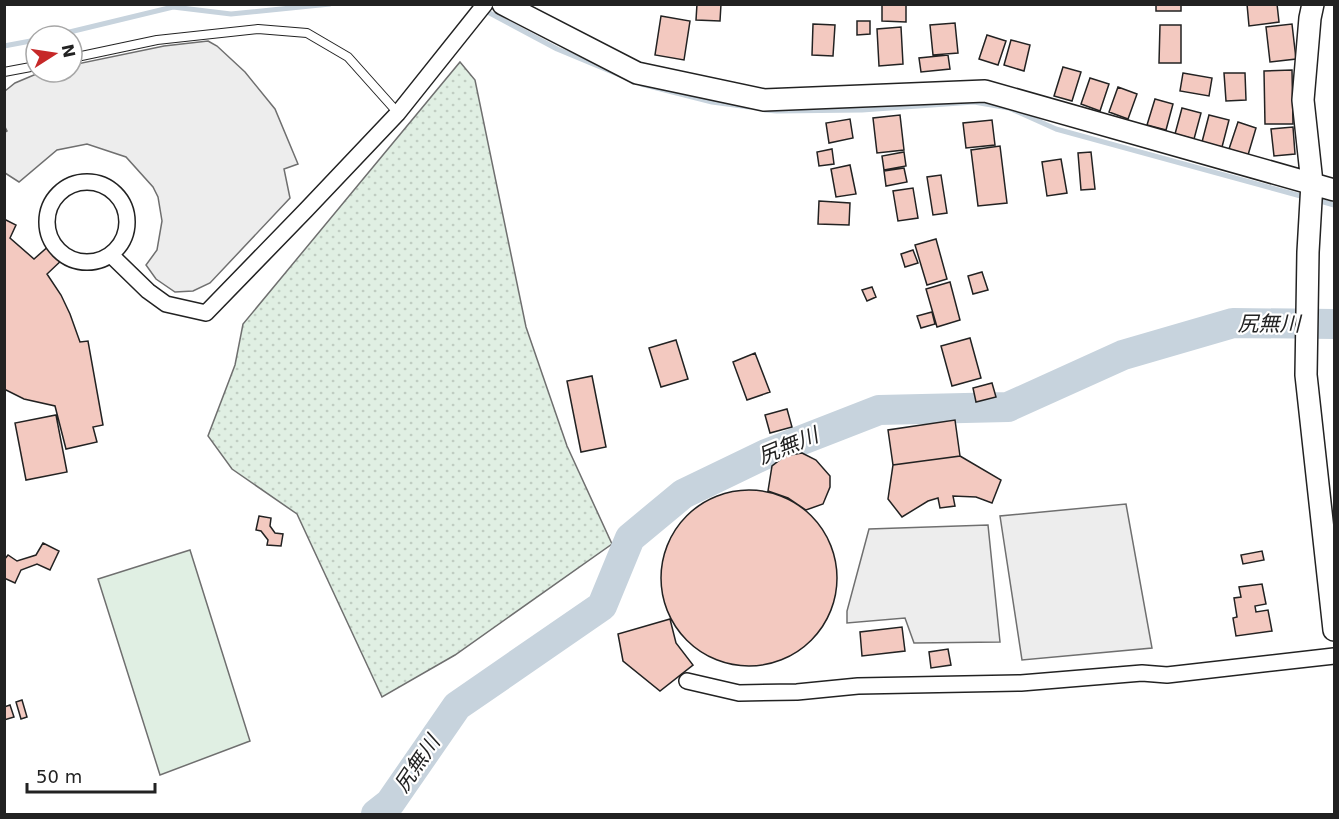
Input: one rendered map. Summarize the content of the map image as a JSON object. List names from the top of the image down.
{
  "water": ["尻無川"],
  "scale_bar": "50 m",
  "north": "right"
}
